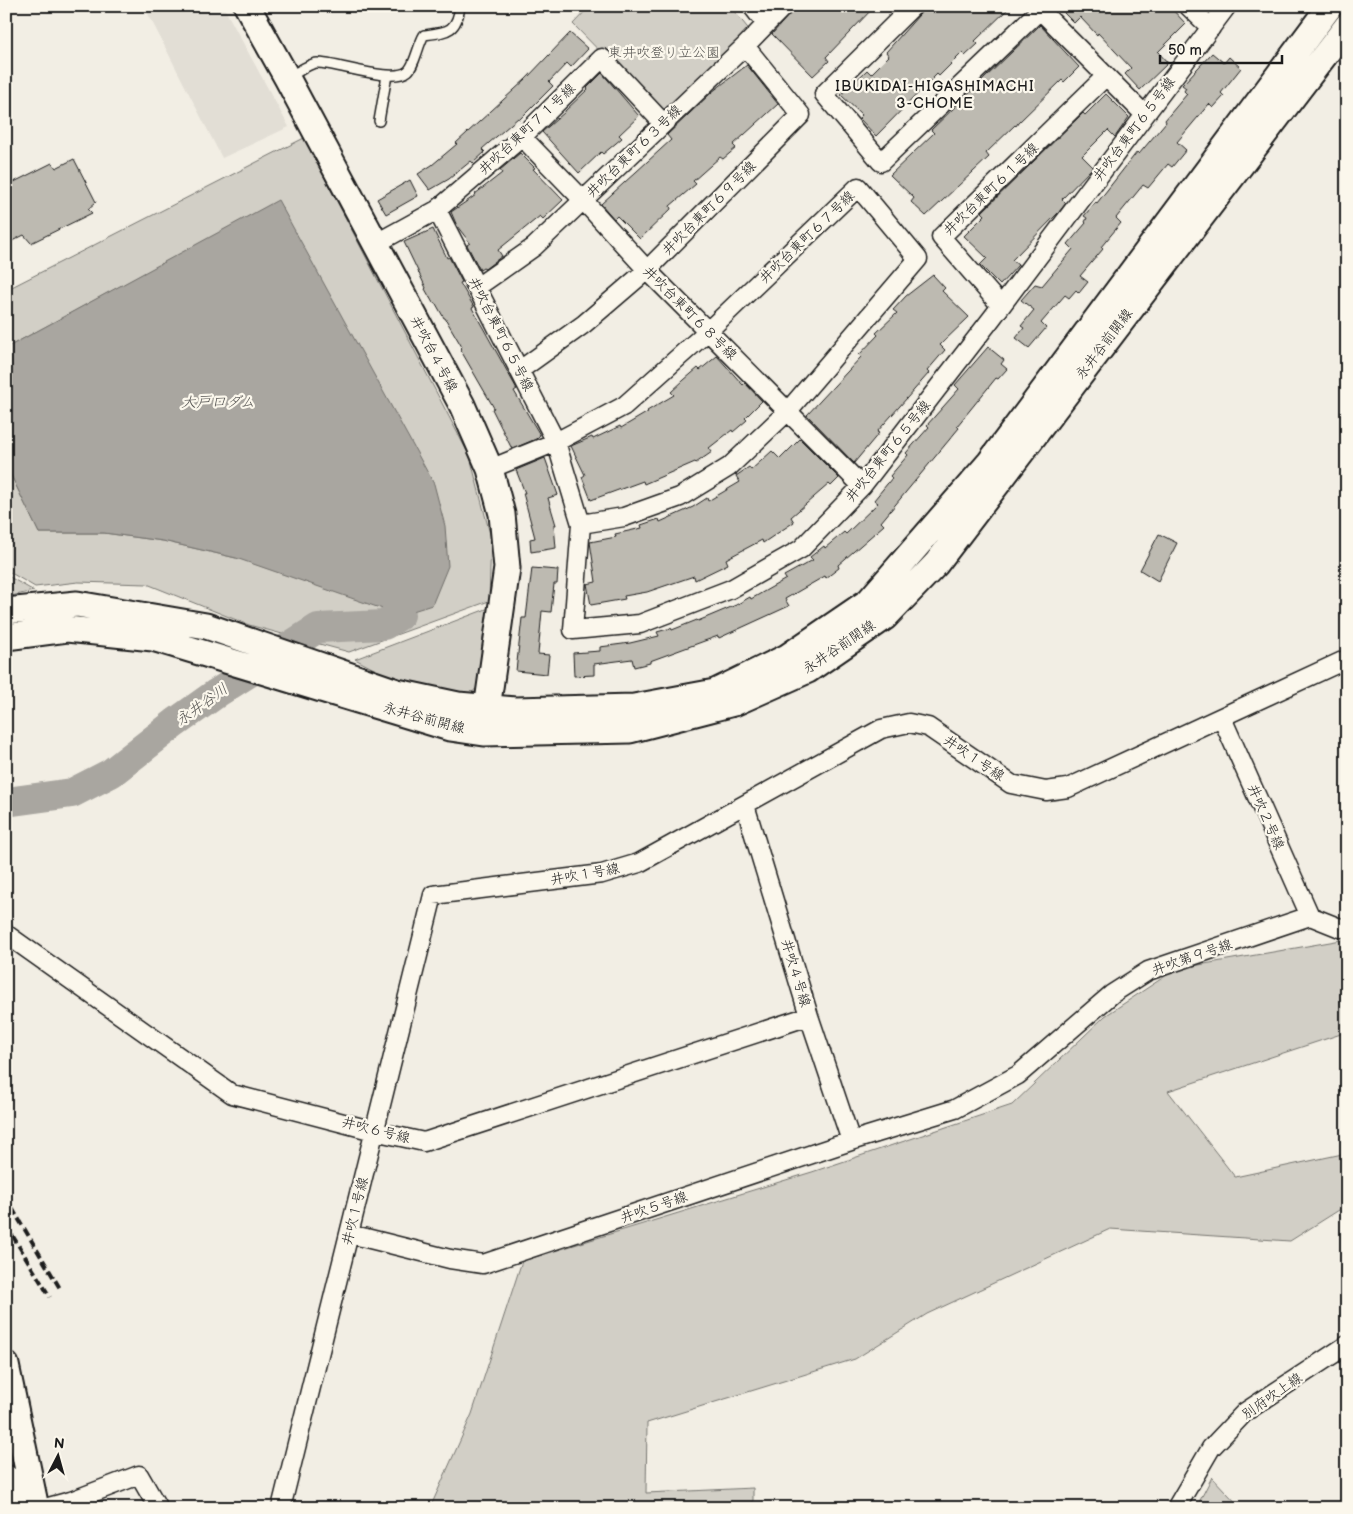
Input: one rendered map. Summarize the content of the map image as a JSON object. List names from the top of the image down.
{
  "streets": {
    "street": [
      "井吹台東町７１号線",
      "井吹台東町６５号線",
      "井吹台東町６３号線",
      "井吹台東町６１号線",
      "井吹台東町６９号線",
      "井吹台東町６７号線",
      "井吹台東町６８号線",
      "永井谷前開線",
      "井吹台４号線",
      "井吹１号線",
      "井吹２号線",
      "井吹第９号線",
      "井吹４号線",
      "井吹６号線",
      "井吹５号線",
      "別府吹上線"
    ]
  },
  "crossings": [
    ["井吹台東町７１号線", "井吹台東町６５号線"],
    ["井吹台東町７１号線", "井吹台東町６３号線"],
    ["井吹台東町７１号線", "井吹台東町６８号線"],
    ["井吹台東町７１号線", "井吹台４号線"],
    ["井吹台東町６５号線", "井吹台東町６３号線"],
    ["井吹台東町６５号線", "井吹台東町６１号線"],
    ["井吹台東町６５号線", "井吹台東町６９号線"],
    ["井吹台東町６５号線", "井吹台東町６７号線"],
    ["井吹台東町６５号線", "井吹台東町６８号線"],
    ["井吹台東町６３号線", "井吹台東町６９号線"],
    ["井吹台東町６３号線", "井吹台東町６８号線"],
    ["井吹台東町６９号線", "井吹台東町６８号線"],
    ["井吹台東町６７号線", "井吹台東町６８号線"],
    ["井吹台東町６７号線", "井吹台４号線"],
    ["永井谷前開線", "井吹台４号線"],
    ["井吹１号線", "井吹２号線"],
    ["井吹１号線", "井吹４号線"],
    ["井吹１号線", "井吹６号線"],
    ["井吹１号線", "井吹５号線"],
    ["井吹２号線", "井吹第９号線"],
    ["井吹第９号線", "井吹５号線"],
    ["井吹４号線", "井吹６号線"],
    ["井吹４号線", "井吹５号線"]
  ],
  "districts": ["IBUKIDAI-HIGASHIMACHI 3-CHOME"],
  "water": ["大戸口ダム", "永井谷川"],
  "parks": ["東井吹登り立公園"],
  "scale_bar": "50 m",
  "north": "top"
}
